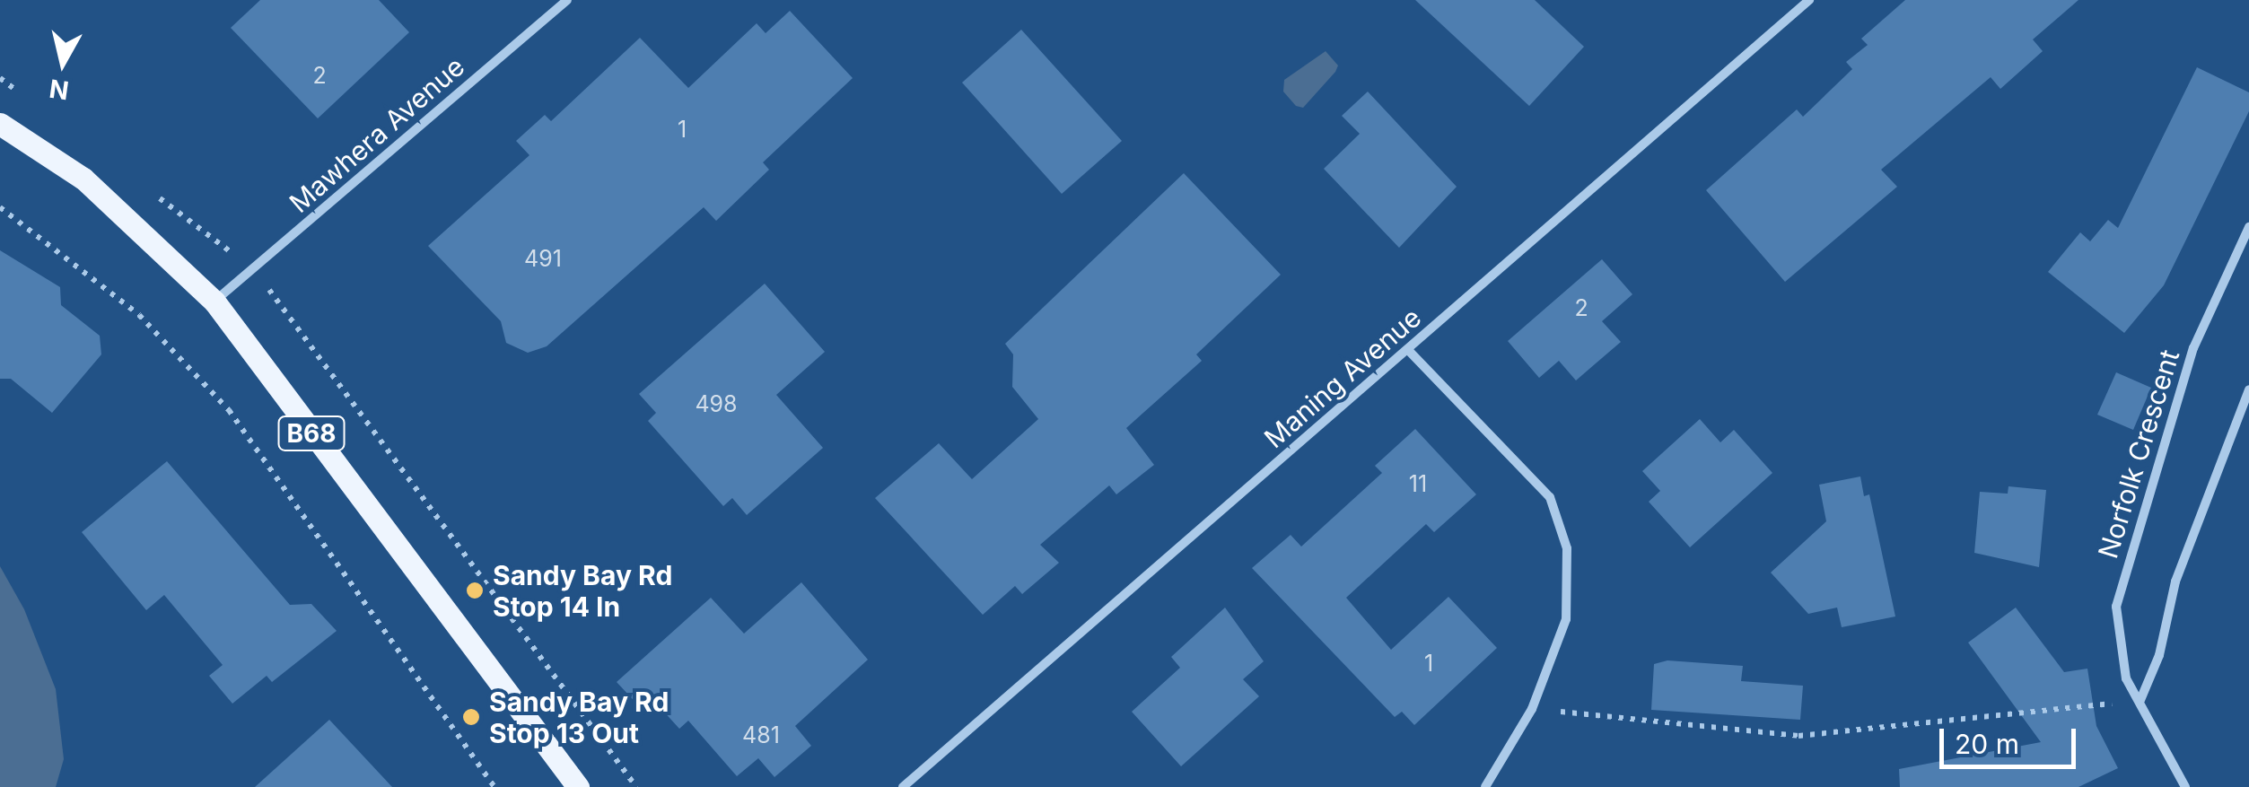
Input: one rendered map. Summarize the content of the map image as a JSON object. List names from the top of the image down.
{
  "streets": {
    "main road": ["B68"],
    "street": ["Mawhera Avenue", "Maning Avenue", "Norfolk Crescent"]
  },
  "crossings": [
    ["Mawhera Avenue", "B68"]
  ],
  "places": ["Sandy Bay Rd Stop 14 In", "Sandy Bay Rd Stop 13 Out"],
  "house_numbers": [
    "2",
    "1",
    "491",
    "2",
    "498",
    "11",
    "1",
    "481"
  ],
  "scale_bar": "20 m",
  "north": "bottom"
}
